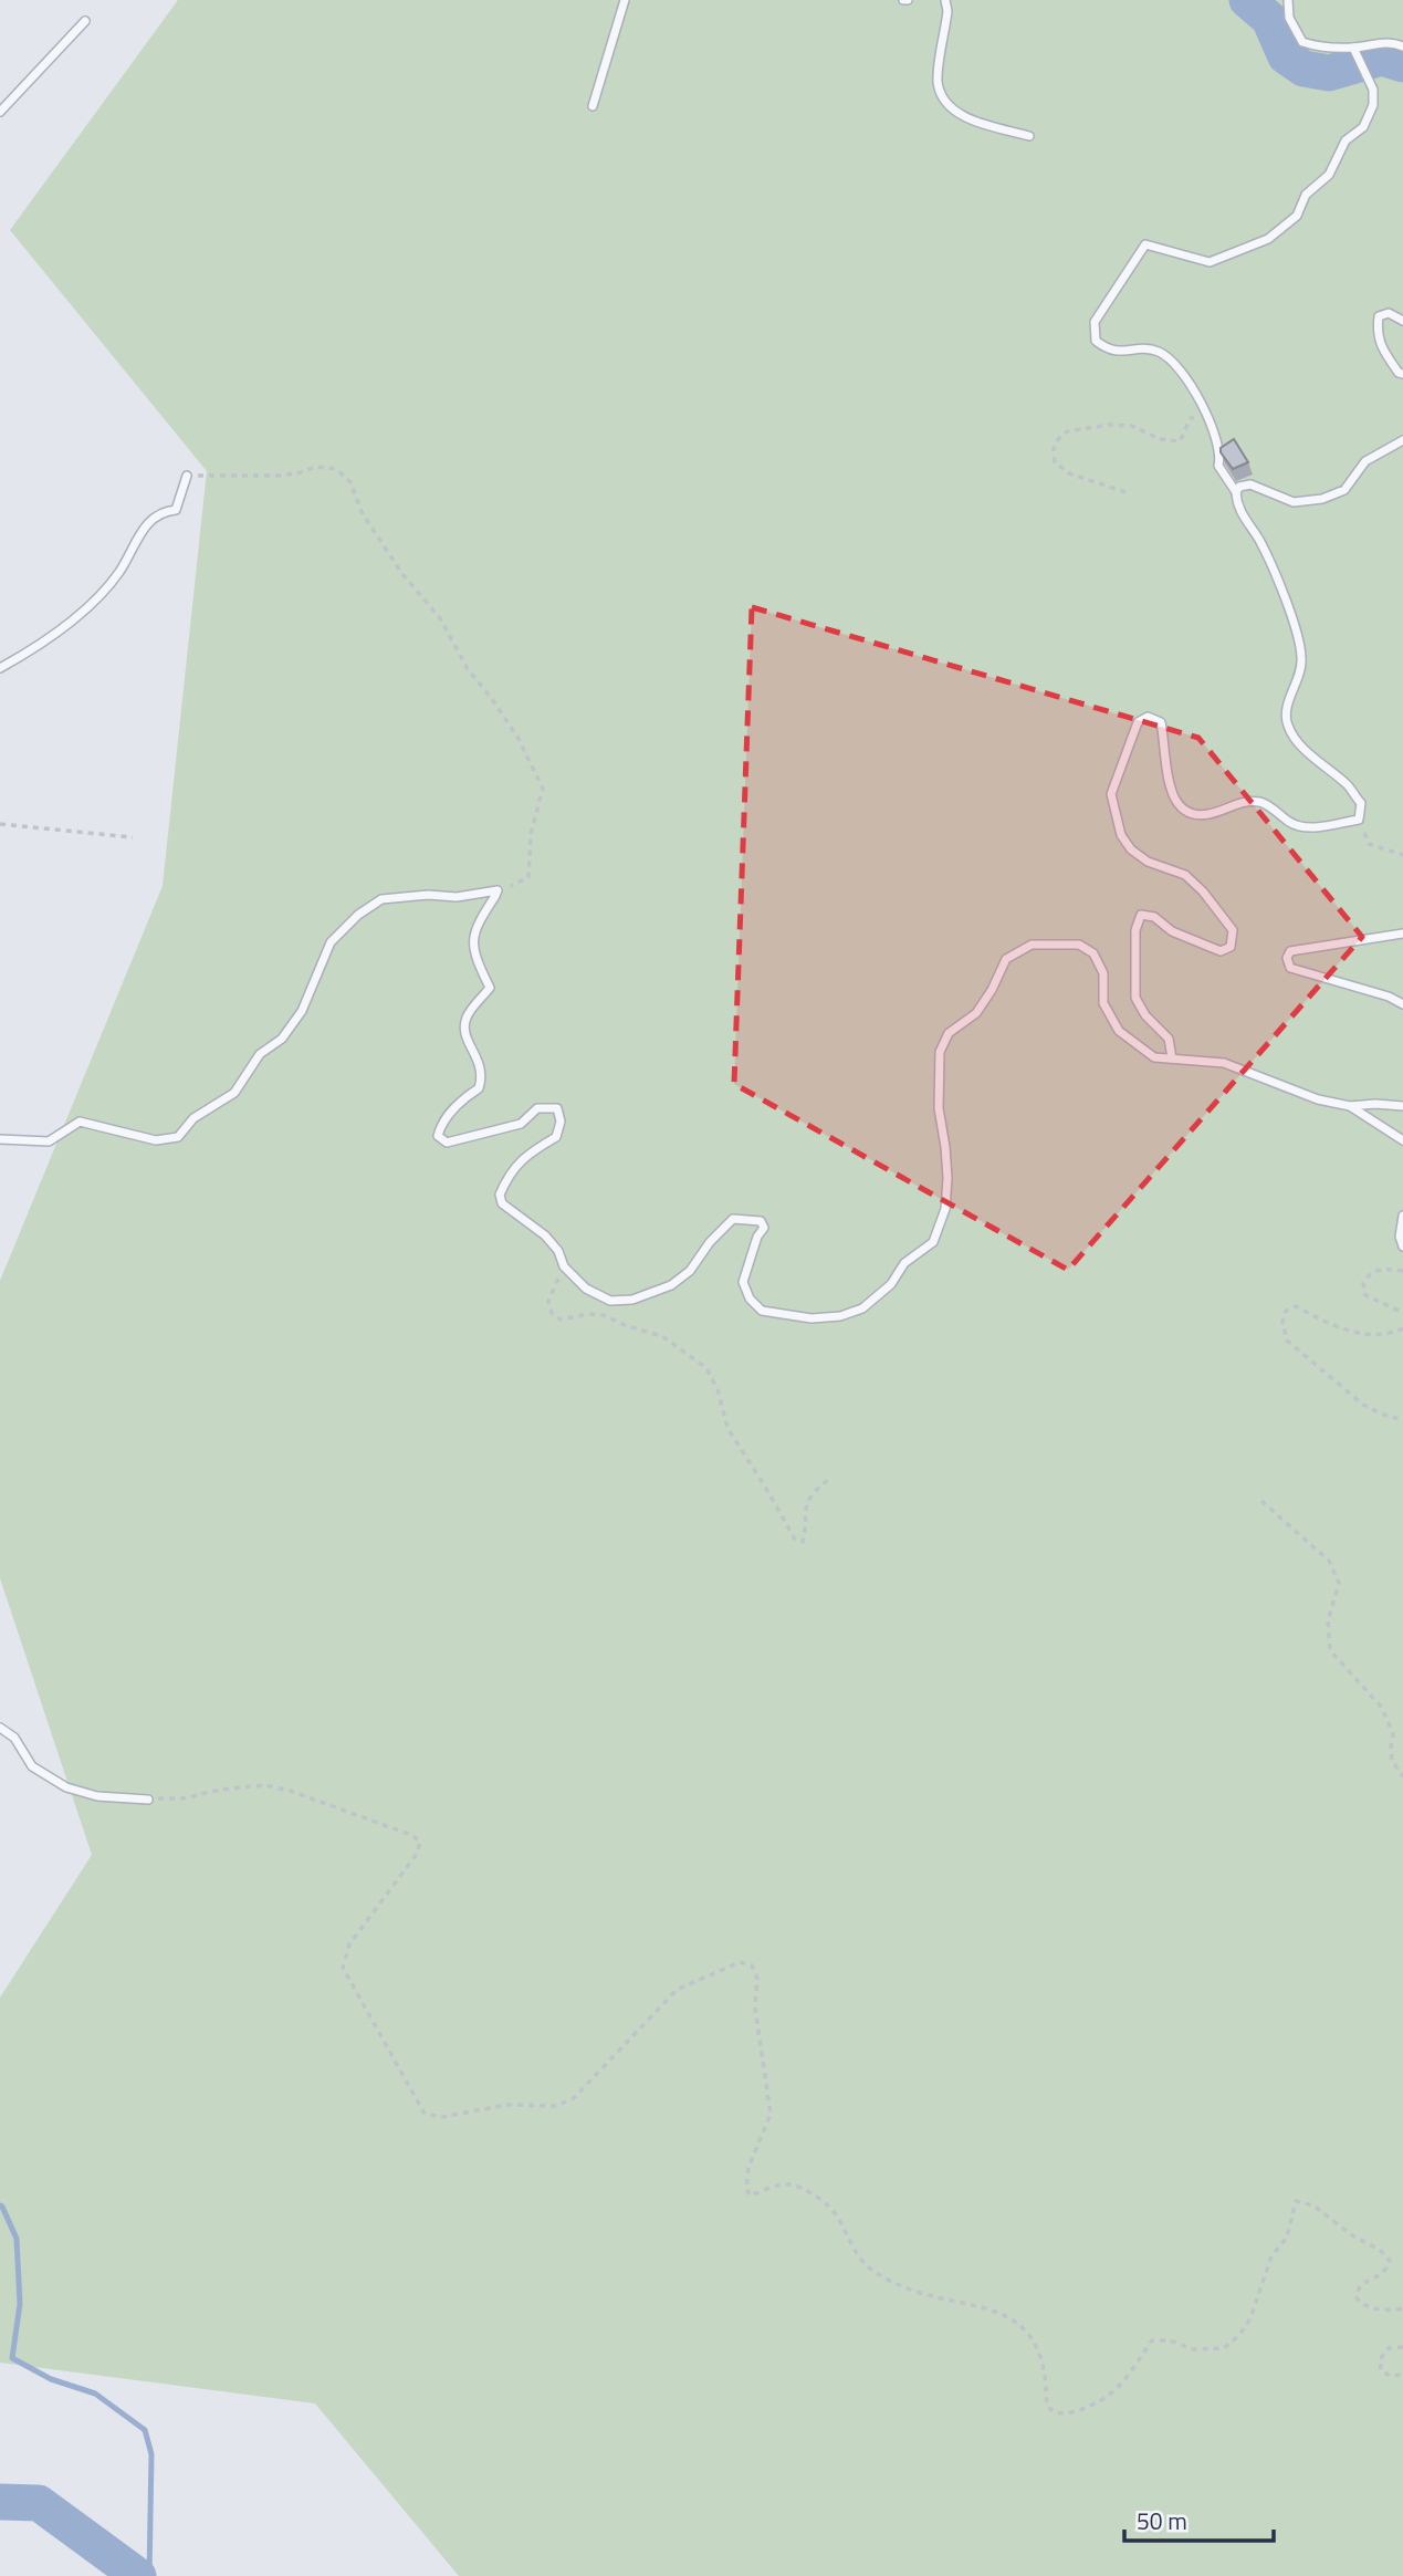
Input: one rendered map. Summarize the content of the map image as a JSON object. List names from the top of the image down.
{
  "scale_bar": "50 m"
}
